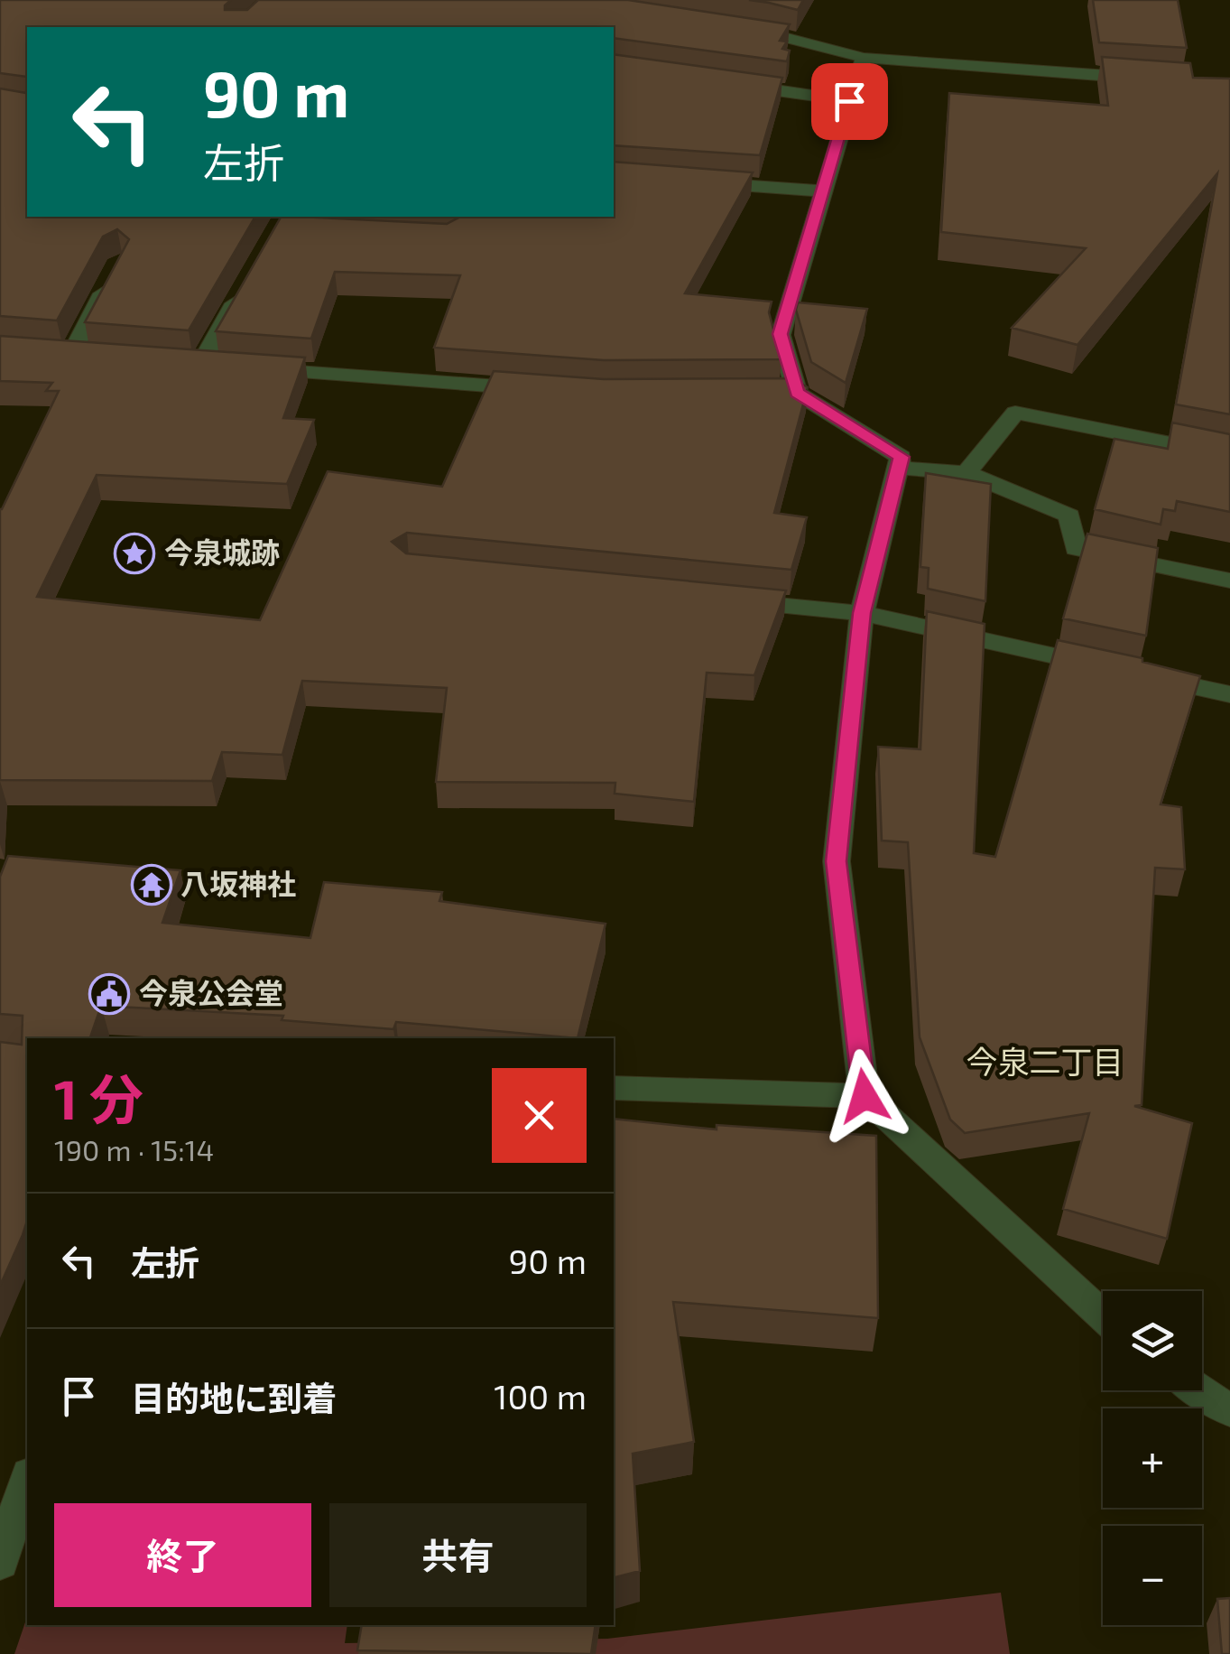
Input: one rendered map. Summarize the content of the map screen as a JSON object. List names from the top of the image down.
{
  "districts": ["今泉二丁目"],
  "places": {
    "place": ["今泉城跡"],
    "temple": ["八坂神社"],
    "public building": ["今泉公会堂"]
  },
  "page": {
    "turn": ["90 m", "左折"],
    "heading": ["1 分", "190 m · 15:14"],
    "list": [
      {
        "name": "左折",
        "value": "90 m"
      },
      {
        "name": "目的地に到着",
        "value": "100 m"
      }
    ],
    "map_buttons": ["+", "−"],
    "buttons": ["終了", "共有"]
  }
}
